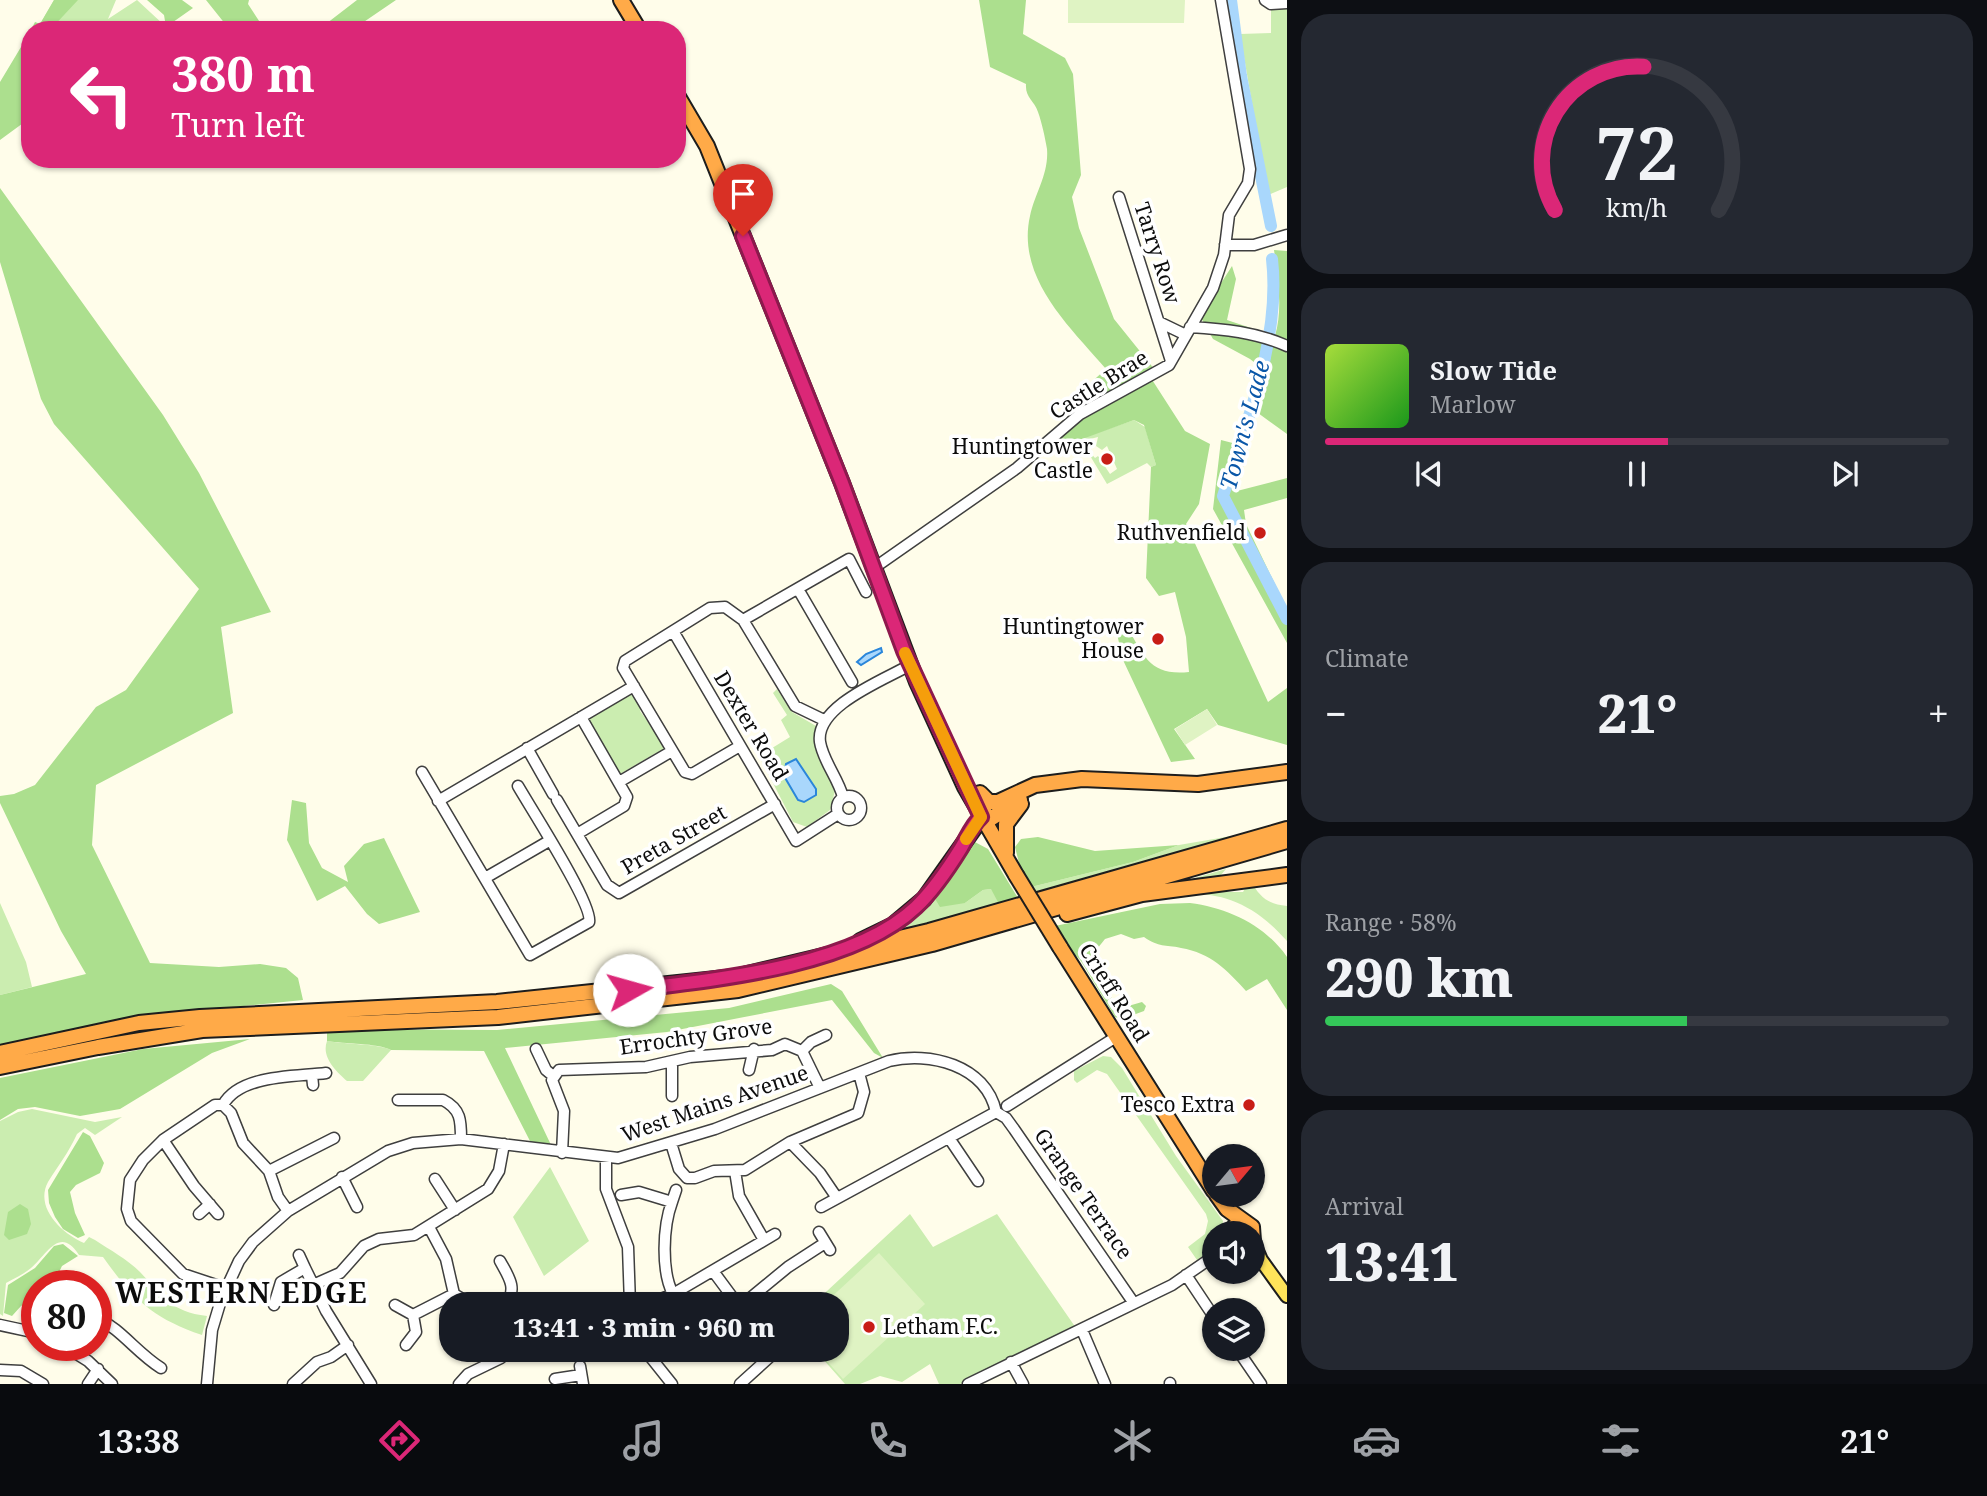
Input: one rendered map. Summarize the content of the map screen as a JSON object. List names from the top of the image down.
{
  "streets": {
    "highway": ["Crieff Road"],
    "street": [
      "Tarry Row",
      "Castle Brae",
      "Dexter Road",
      "Preta Street",
      "Errochty Grove",
      "West Mains Avenue",
      "Grange Terrace"
    ]
  },
  "crossings": [
    ["Tarry Row", "Castle Brae"],
    ["Dexter Road", "Preta Street"],
    ["Errochty Grove", "West Mains Avenue"],
    ["West Mains Avenue", "Grange Terrace"]
  ],
  "districts": ["WESTERN EDGE"],
  "water": ["Town's Lade"],
  "places": [
    "Huntingtower Castle",
    "Ruthvenfield",
    "Huntingtower House",
    "Tesco Extra",
    "Letham F.C."
  ],
  "north": "top right",
  "page": {
    "turn": ["380 m", "Turn left"],
    "song": ["Slow Tide", "Marlow"],
    "tile": [
      "Climate",
      ["Range · 58%", "290 km"],
      ["Arrival", "13:41"]
    ],
    "heat": ["−", "21°", "+"],
    "limit": "80",
    "trip": "13:41 · 3 min · 960 m",
    "tabs": ["13:38", "21°"],
    "gauge": ["72", "km/h"]
  }
}
